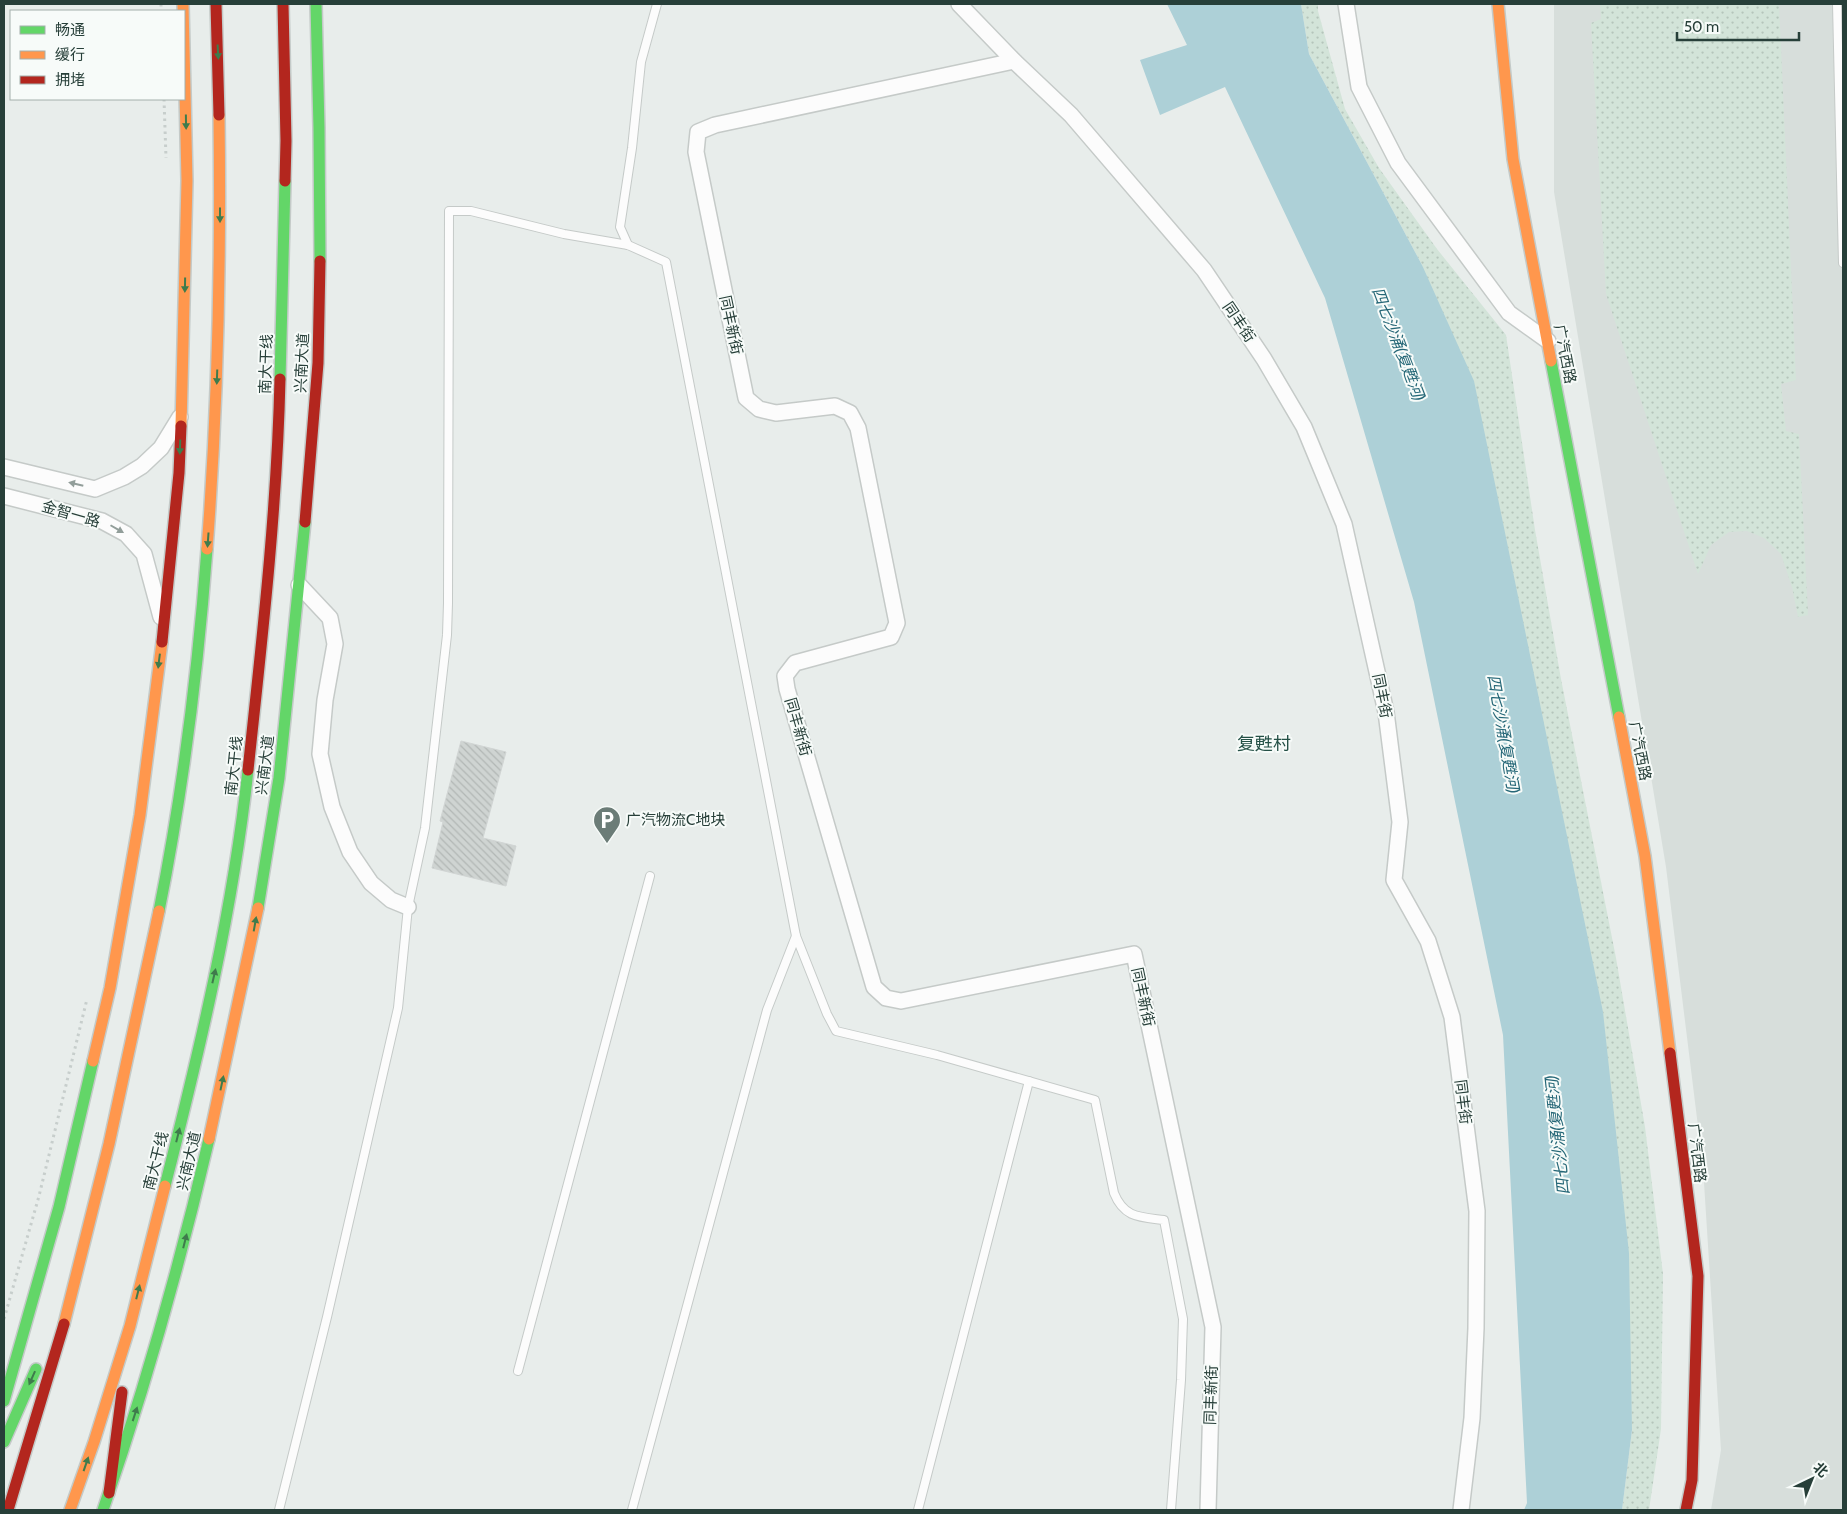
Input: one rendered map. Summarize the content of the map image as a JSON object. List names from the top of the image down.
{
  "streets": {
    "main road": ["广汽西路", "兴南大道", "南大干线"],
    "street": ["同丰街", "同丰新街", "金智一路"]
  },
  "crossings": [
    ["同丰街", "同丰新街"]
  ],
  "districts": ["复甦村"],
  "water": ["四七沙涌(复甦河)"],
  "places": {
    "parking": ["广汽物流C地块"]
  },
  "legend": ["畅通", "缓行", "拥堵"],
  "scale_bar": "50 m",
  "north": "top right"
}
